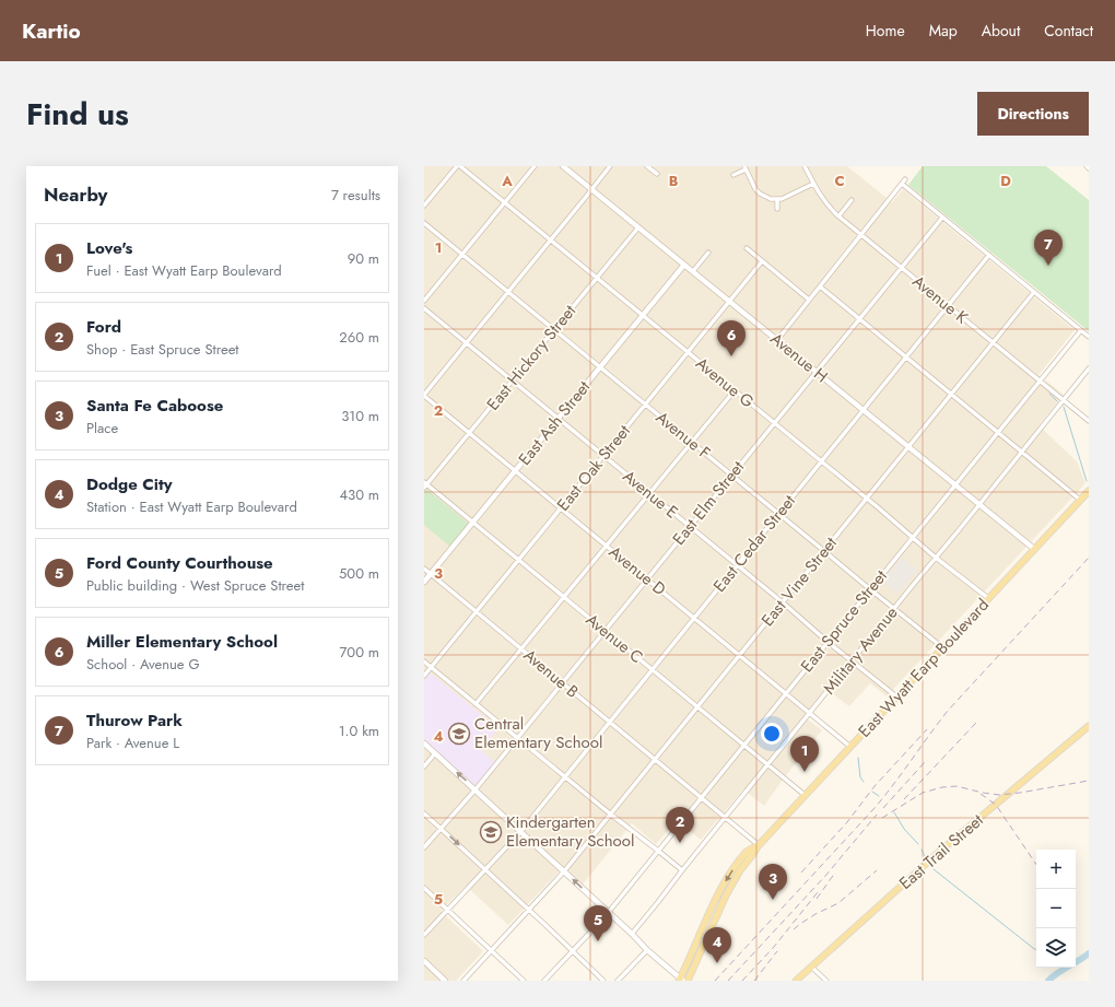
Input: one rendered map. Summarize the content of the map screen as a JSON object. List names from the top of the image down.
{
  "streets": {
    "main road": ["East Wyatt Earp Boulevard", "East Trail Street"],
    "street": [
      "Avenue K",
      "East Hickory Street",
      "Avenue H",
      "Avenue G",
      "East Ash Street",
      "Avenue F",
      "East Oak Street",
      "Avenue E",
      "East Elm Street",
      "East Cedar Street",
      "Avenue D",
      "East Vine Street",
      "East Spruce Street",
      "Avenue C",
      "Military Avenue",
      "Avenue B"
    ]
  },
  "crossings": [
    ["Avenue K", "East Elm Street"],
    ["Avenue K", "East Cedar Street"],
    ["Avenue K", "East Vine Street"],
    ["Avenue K", "East Spruce Street"],
    ["Avenue K", "Military Avenue"],
    ["East Hickory Street", "Avenue H"],
    ["East Hickory Street", "Avenue G"],
    ["East Hickory Street", "Avenue F"],
    ["East Hickory Street", "Avenue E"],
    ["East Hickory Street", "Avenue D"],
    ["East Hickory Street", "Avenue C"],
    ["Avenue H", "East Ash Street"],
    ["Avenue H", "East Oak Street"],
    ["Avenue H", "East Elm Street"],
    ["Avenue H", "East Cedar Street"],
    ["Avenue H", "East Vine Street"],
    ["Avenue H", "East Spruce Street"],
    ["Avenue H", "Military Avenue"],
    ["Avenue H", "East Wyatt Earp Boulevard"],
    ["Avenue G", "East Ash Street"],
    ["Avenue G", "East Oak Street"],
    ["Avenue G", "East Elm Street"],
    ["Avenue G", "East Cedar Street"],
    ["Avenue G", "East Vine Street"],
    ["Avenue G", "East Spruce Street"],
    ["Avenue G", "Military Avenue"],
    ["Avenue G", "East Wyatt Earp Boulevard"],
    ["East Ash Street", "Avenue F"],
    ["East Ash Street", "Avenue E"],
    ["East Ash Street", "Avenue D"],
    ["East Ash Street", "Avenue C"],
    ["East Ash Street", "Avenue B"],
    ["Avenue F", "East Oak Street"],
    ["Avenue F", "East Elm Street"],
    ["Avenue F", "East Cedar Street"],
    ["Avenue F", "East Vine Street"],
    ["Avenue F", "East Spruce Street"],
    ["Avenue F", "Military Avenue"],
    ["Avenue F", "East Wyatt Earp Boulevard"],
    ["East Oak Street", "Avenue E"],
    ["East Oak Street", "Avenue D"],
    ["East Oak Street", "Avenue C"],
    ["East Oak Street", "Avenue B"],
    ["Avenue E", "East Elm Street"],
    ["Avenue E", "East Cedar Street"],
    ["Avenue E", "East Vine Street"],
    ["Avenue E", "East Spruce Street"],
    ["Avenue E", "Military Avenue"],
    ["Avenue E", "East Wyatt Earp Boulevard"],
    ["East Elm Street", "Avenue D"],
    ["East Elm Street", "Avenue C"],
    ["East Elm Street", "Avenue B"],
    ["East Cedar Street", "Avenue D"],
    ["East Cedar Street", "Avenue C"],
    ["East Cedar Street", "Avenue B"],
    ["Avenue D", "East Vine Street"],
    ["Avenue D", "East Spruce Street"],
    ["Avenue D", "Military Avenue"],
    ["Avenue D", "East Wyatt Earp Boulevard"],
    ["East Vine Street", "Avenue C"],
    ["East Vine Street", "Avenue B"],
    ["East Spruce Street", "Avenue C"],
    ["East Spruce Street", "Avenue B"],
    ["Avenue C", "Military Avenue"],
    ["Avenue C", "East Wyatt Earp Boulevard"],
    ["Military Avenue", "Avenue B"],
    ["East Wyatt Earp Boulevard", "Avenue B"]
  ],
  "places": {
    "school or university": ["Central Elementary School", "Kindergarten Elementary School"]
  },
  "page": {
    "header": "Kartio",
    "nav": [
      "Home",
      "Map",
      "About",
      "Contact"
    ],
    "title": "Find us",
    "buttons": "Directions",
    "heading": ["Nearby", "7 results"],
    "list": [
      {
        "mark": "1",
        "name": "Love's",
        "note": "Fuel · East Wyatt Earp Boulevard",
        "value": "90 m"
      },
      {
        "mark": "2",
        "name": "Ford",
        "note": "Shop · East Spruce Street",
        "value": "260 m"
      },
      {
        "mark": "3",
        "name": "Santa Fe Caboose",
        "note": "Place",
        "value": "310 m"
      },
      {
        "mark": "4",
        "name": "Dodge City",
        "note": "Station · East Wyatt Earp Boulevard",
        "value": "430 m"
      },
      {
        "mark": "5",
        "name": "Ford County Courthouse",
        "note": "Public building · West Spruce Street",
        "value": "500 m"
      },
      {
        "mark": "6",
        "name": "Miller Elementary School",
        "note": "School · Avenue G",
        "value": "700 m"
      },
      {
        "mark": "7",
        "name": "Thurow Park",
        "note": "Park · Avenue L",
        "value": "1.0 km"
      }
    ],
    "pins": [
      "7",
      "6",
      "1",
      "2",
      "3",
      "5",
      "4"
    ],
    "map_buttons": ["+", "−"]
  },
  "grid": {
    "columns": [
      "A",
      "B",
      "C",
      "D"
    ],
    "rows": [
      "1",
      "2",
      "3",
      "4",
      "5"
    ]
  }
}
